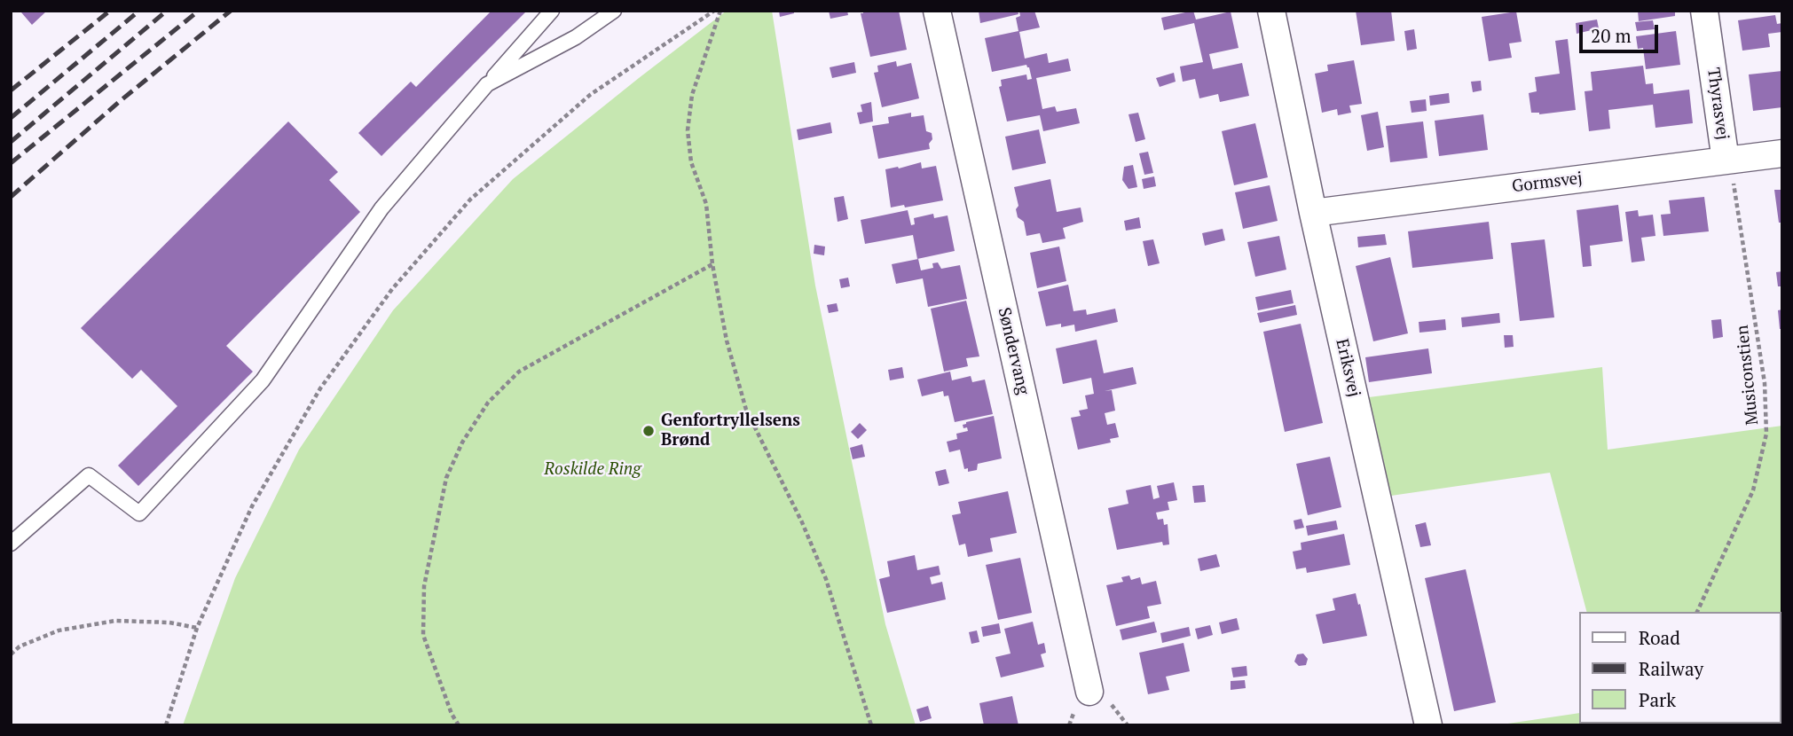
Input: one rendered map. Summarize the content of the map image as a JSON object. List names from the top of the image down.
{
  "streets": {
    "street": [
      "Thyrasvej",
      "Gormsvej",
      "Søndervang",
      "Eriksvej"
    ],
    "path": ["Musiconstien"]
  },
  "crossings": [
    ["Thyrasvej", "Gormsvej"],
    ["Thyrasvej", "Musiconstien"],
    ["Gormsvej", "Eriksvej"],
    ["Gormsvej", "Musiconstien"]
  ],
  "parks": ["Roskilde Ring"],
  "places": ["Genfortryllelsens Brønd"],
  "legend": ["Road", "Railway", "Park"],
  "scale_bar": "20 m"
}
